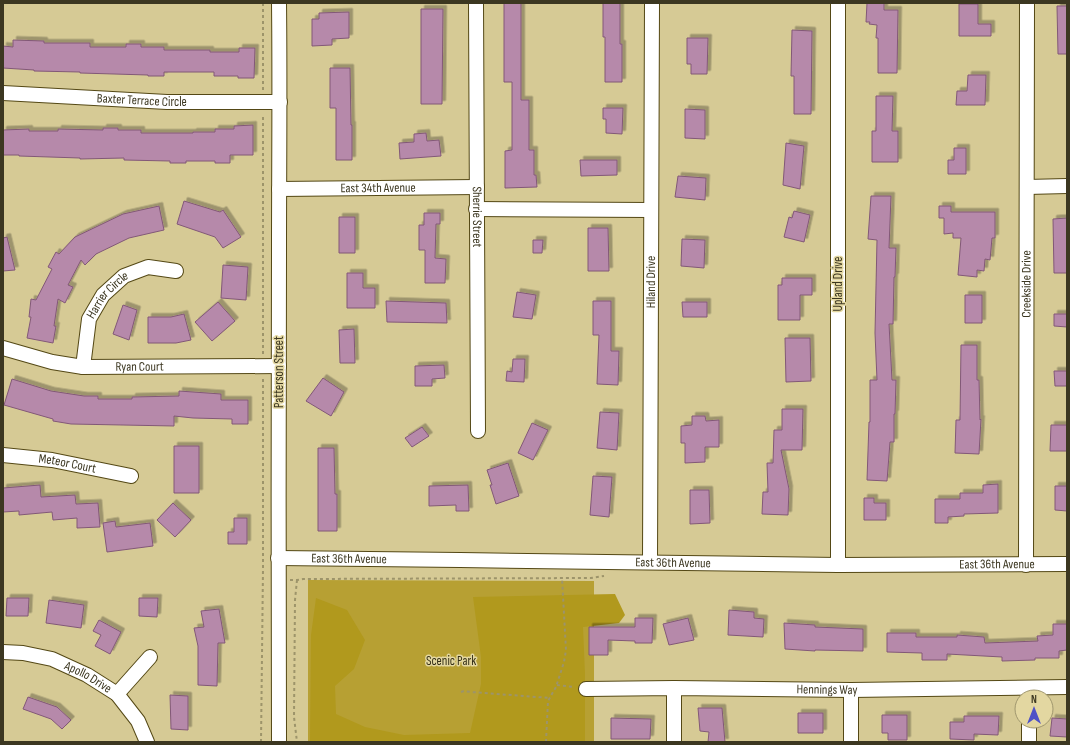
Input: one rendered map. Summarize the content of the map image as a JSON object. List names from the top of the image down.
{
  "streets": {
    "street": [
      "Baxter Terrace Circle",
      "East 34th Avenue",
      "Sherrie Street",
      "Hiland Drive",
      "Upland Drive",
      "Creekside Drive",
      "Harrier Circle",
      "Ryan Court",
      "Patterson Street",
      "Meteor Court",
      "East 36th Avenue",
      "Apollo Drive",
      "Hennings Way"
    ]
  },
  "crossings": [
    ["Baxter Terrace Circle", "Patterson Street"],
    ["East 34th Avenue", "Sherrie Street"],
    ["East 34th Avenue", "Patterson Street"],
    ["Hiland Drive", "East 36th Avenue"],
    ["Upland Drive", "East 36th Avenue"],
    ["Creekside Drive", "East 36th Avenue"],
    ["Harrier Circle", "Ryan Court"],
    ["Ryan Court", "Patterson Street"],
    ["Patterson Street", "East 36th Avenue"]
  ],
  "parks": ["Scenic Park"],
  "north": "top"
}
